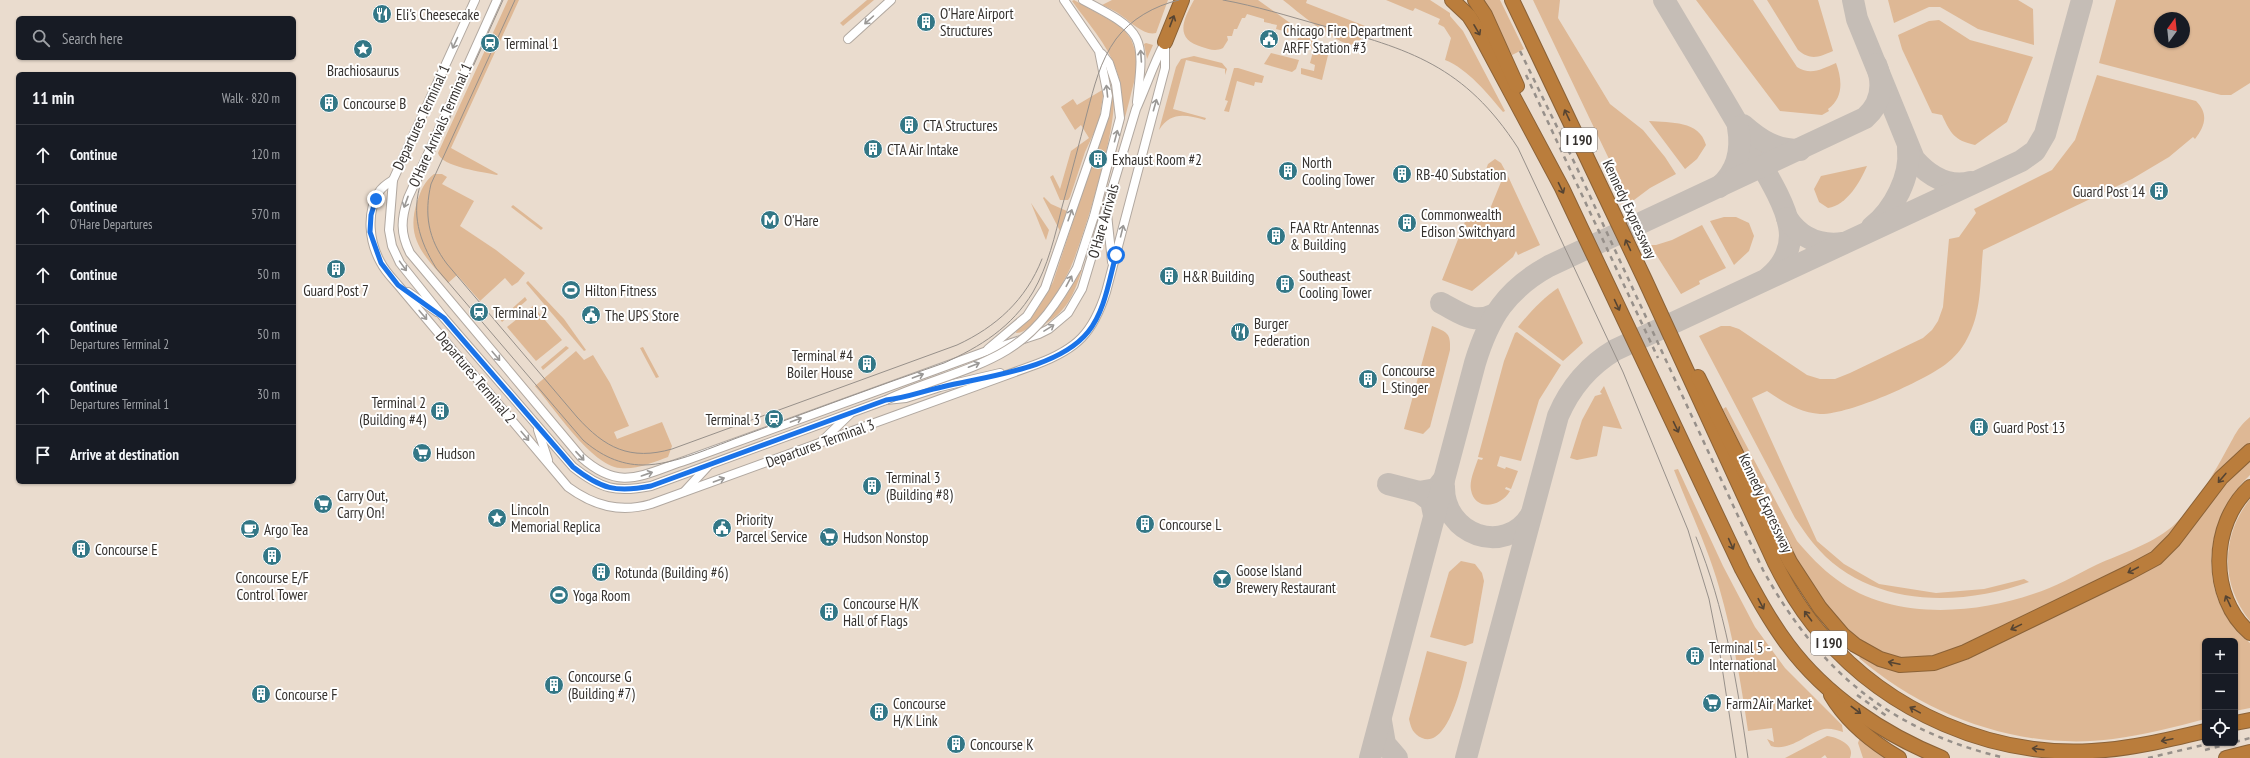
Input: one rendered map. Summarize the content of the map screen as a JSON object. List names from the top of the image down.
{
  "streets": {
    "highway": ["I 190", "Kennedy Expressway"],
    "street": [
      "Departures Terminal 1",
      "O'Hare Arrivals Terminal 1",
      "O'Hare Arrivals",
      "Departures Terminal 2",
      "Departures Terminal 3"
    ]
  },
  "crossings": [
    ["Departures Terminal 1", "Departures Terminal 2"],
    ["O'Hare Arrivals Terminal 1", "O'Hare Arrivals"],
    ["Departures Terminal 2", "Departures Terminal 3"]
  ],
  "one_way": ["Departures Terminal 1"],
  "places": {
    "restaurant": ["Eli's Cheesecake", "Burger Federation"],
    "building": [
      "O'Hare Airport Structures",
      "Concourse B",
      "CTA Structures",
      "CTA Air Intake",
      "Exhaust Room #2",
      "North Cooling Tower",
      "RB-40 Substation",
      "Guard Post 14",
      "Commonwealth Edison Switchyard",
      "FAA Rtr Antennas & Building",
      "Guard Post 7",
      "H&R Building",
      "Southeast Cooling Tower",
      "Terminal #4 Boiler House",
      "Concourse L Stinger",
      "Terminal 2 (Building #4)",
      "Guard Post 13",
      "Terminal 3 (Building #8)",
      "Concourse L",
      "Concourse E",
      "Concourse E/F Control Tower",
      "Rotunda (Building #6)",
      "Concourse H/K Hall of Flags",
      "Terminal 5 - International",
      "Concourse G (Building #7)",
      "Concourse F",
      "Concourse H/K Link",
      "Concourse K"
    ],
    "public building": ["Chicago Fire Department ARFF Station #3", "The UPS Store", "Priority Parcel Service"],
    "station": ["Terminal 1", "Terminal 2", "Terminal 3"],
    "place": ["Brachiosaurus", "Lincoln Memorial Replica"],
    "metro station": ["O'Hare"],
    "sports": ["Hilton Fitness", "Yoga Room"],
    "supermarket": [
      "Hudson",
      "Carry Out, Carry On!",
      "Hudson Nonstop",
      "Farm2Air Market"
    ],
    "cafe": ["Argo Tea"],
    "bar": ["Goose Island Brewery Restaurant"]
  },
  "north": "top",
  "page": {
    "search": "Search here",
    "heading": ["11 min", "Walk · 820 m"],
    "list": [
      ["Continue", "120 m"],
      ["Continue", "O'Hare Departures", "570 m"],
      ["Continue", "50 m"],
      ["Continue", "Departures Terminal 2", "50 m"],
      ["Continue", "Departures Terminal 1", "30 m"],
      "Arrive at destination"
    ],
    "map_buttons": ["+", "−"]
  }
}
